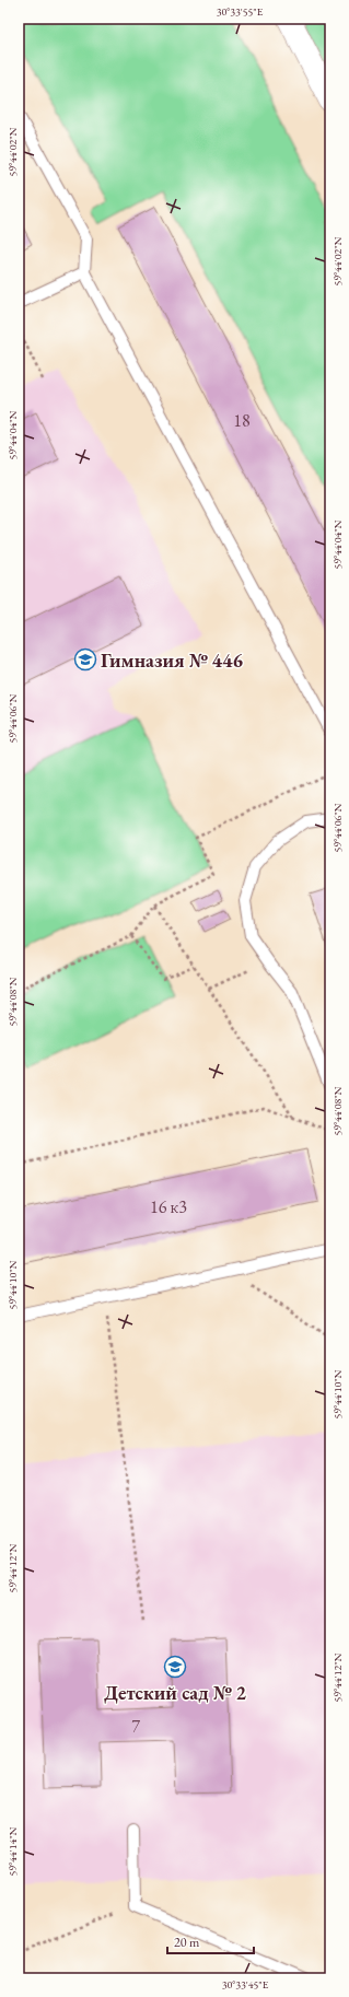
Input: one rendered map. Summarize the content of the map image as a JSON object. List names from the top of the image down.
{
  "places": {
    "school or university": ["Гимназия № 446", "Детский сад № 2"]
  },
  "house_numbers": ["18", "16 к3", "7"],
  "scale_bar": "20 m",
  "coordinates": [
    "30°33'55\"E",
    "59°44'02\"N",
    "59°44'04\"N",
    "59°44'06\"N",
    "59°44'08\"N",
    "59°44'10\"N",
    "59°44'12\"N",
    "59°44'14\"N",
    "30°33'45\"E"
  ]
}
